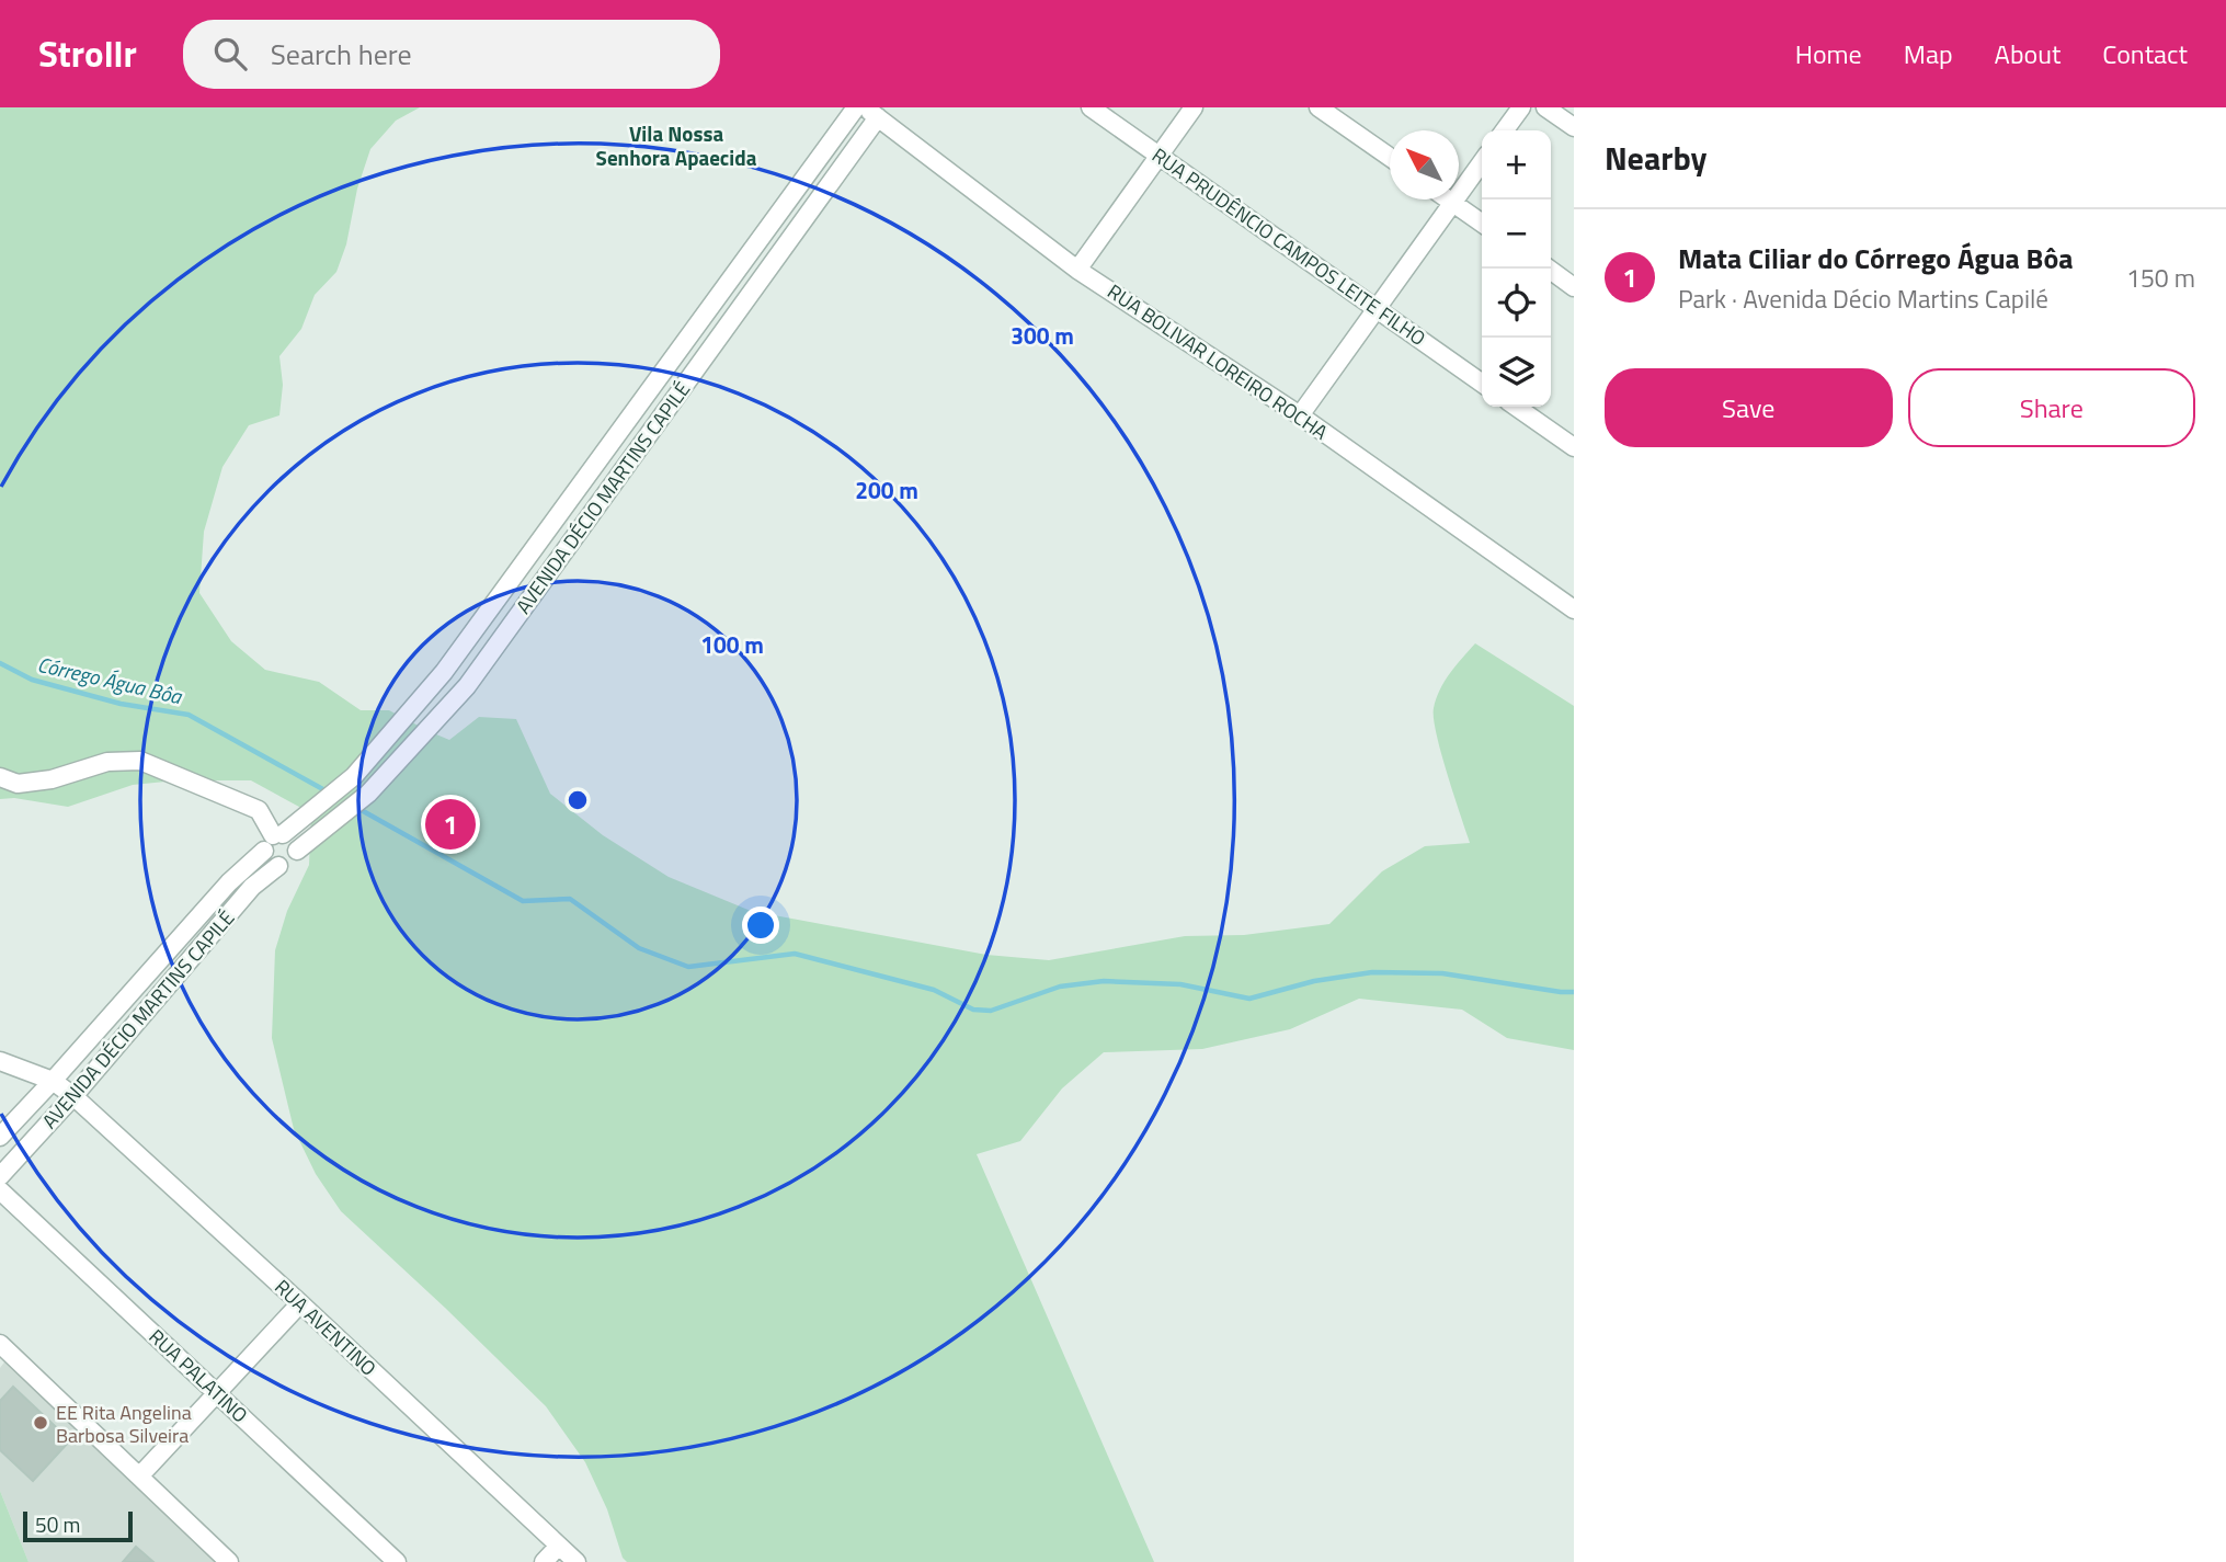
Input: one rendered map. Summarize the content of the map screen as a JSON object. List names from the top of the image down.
{
  "streets": {
    "street": [
      "RUA PRUDÊNCIO CAMPOS LEITE FILHO",
      "RUA BOLIVAR LOREIRO ROCHA",
      "AVENIDA DÉCIO MARTINS CAPILÉ",
      "RUA AVENTINO",
      "RUA PALATINO"
    ]
  },
  "crossings": [
    ["RUA BOLIVAR LOREIRO ROCHA", "AVENIDA DÉCIO MARTINS CAPILÉ"],
    ["AVENIDA DÉCIO MARTINS CAPILÉ", "RUA AVENTINO"]
  ],
  "districts": ["Vila Nossa Senhora Apaecida"],
  "water": ["Córrego Água Bôa"],
  "places": ["EE Rita Angelina Barbosa Silveira"],
  "scale_bar": "50 m",
  "north": "top left",
  "page": {
    "header": "Strollr",
    "search": "Search here",
    "nav": [
      "Home",
      "Map",
      "About",
      "Contact"
    ],
    "heading": "Nearby",
    "map_buttons": ["+", "−"],
    "list": [
      {
        "mark": "1",
        "name": "Mata Ciliar do Córrego Água Bôa",
        "note": "Park · Avenida Décio Martins Capilé",
        "value": "150 m"
      }
    ],
    "buttons": ["Save", "Share"],
    "pins": "1",
    "scale": "50 m"
  },
  "rings": ["300 m", "200 m", "100 m"]
}
